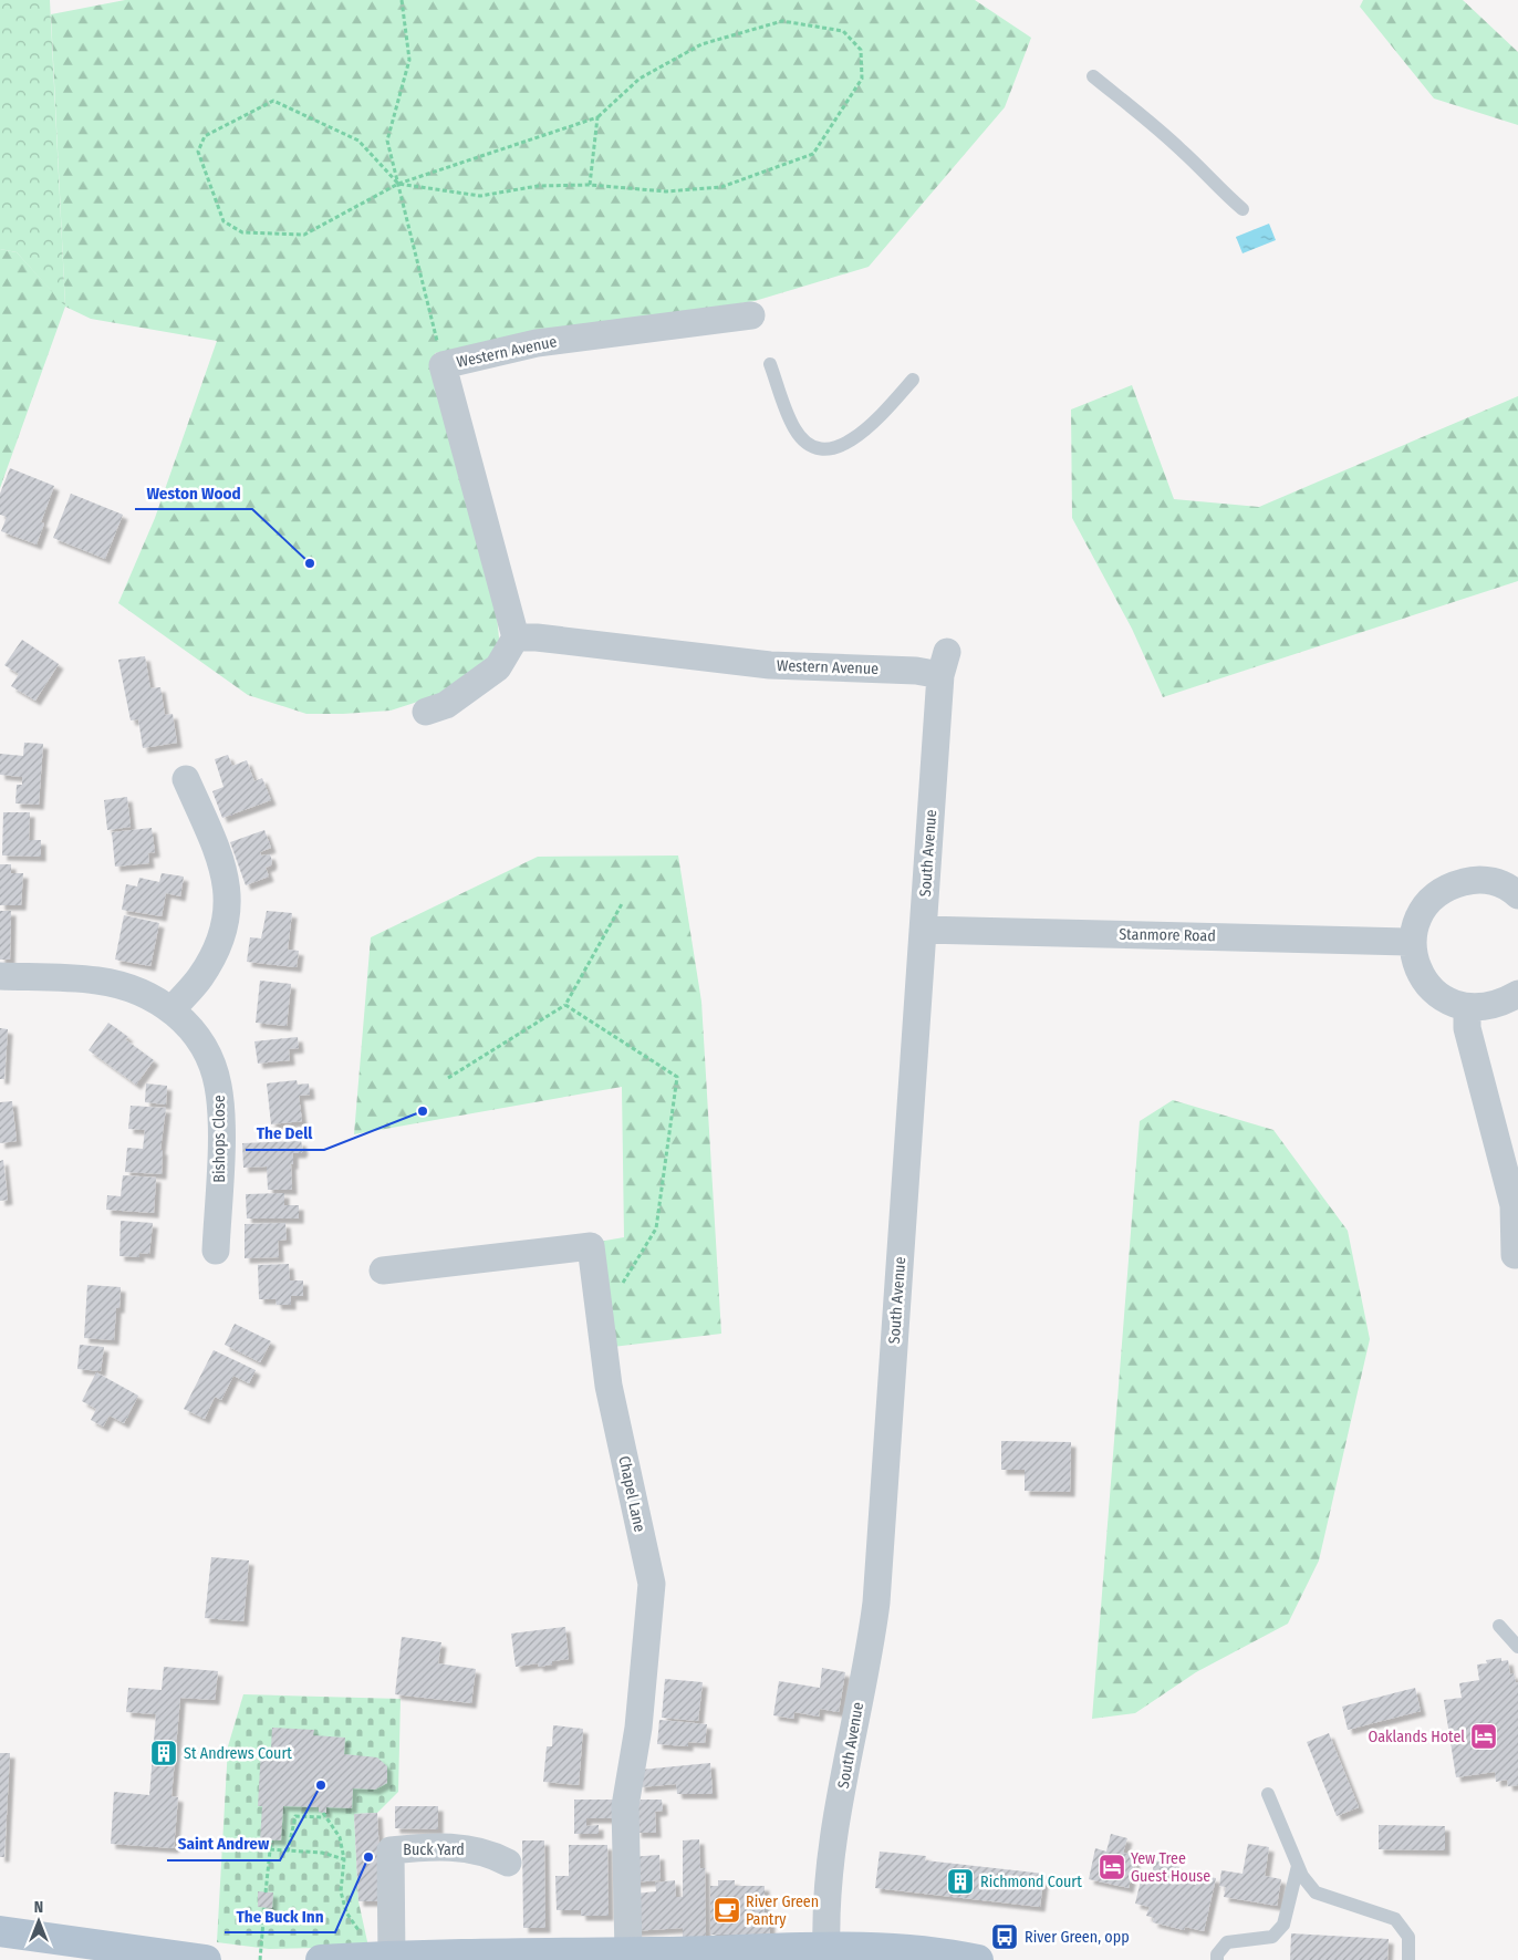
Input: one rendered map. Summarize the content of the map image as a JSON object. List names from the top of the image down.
{
  "streets": {
    "street": [
      "Western Avenue",
      "South Avenue",
      "Stanmore Road",
      "Bishops Close",
      "Chapel Lane",
      "Buck Yard"
    ]
  },
  "crossings": [
    ["Western Avenue", "South Avenue"],
    ["South Avenue", "Stanmore Road"]
  ],
  "places": {
    "other": [
      "Weston Wood",
      "The Dell",
      "Saint Andrew",
      "The Buck Inn"
    ],
    "hotel": ["Oaklands Hotel", "Yew Tree Guest House"],
    "building": ["St Andrews Court", "Richmond Court"],
    "cafe": ["River Green Pantry"],
    "bus stop": ["River Green, opp"]
  },
  "north": "top"
}
